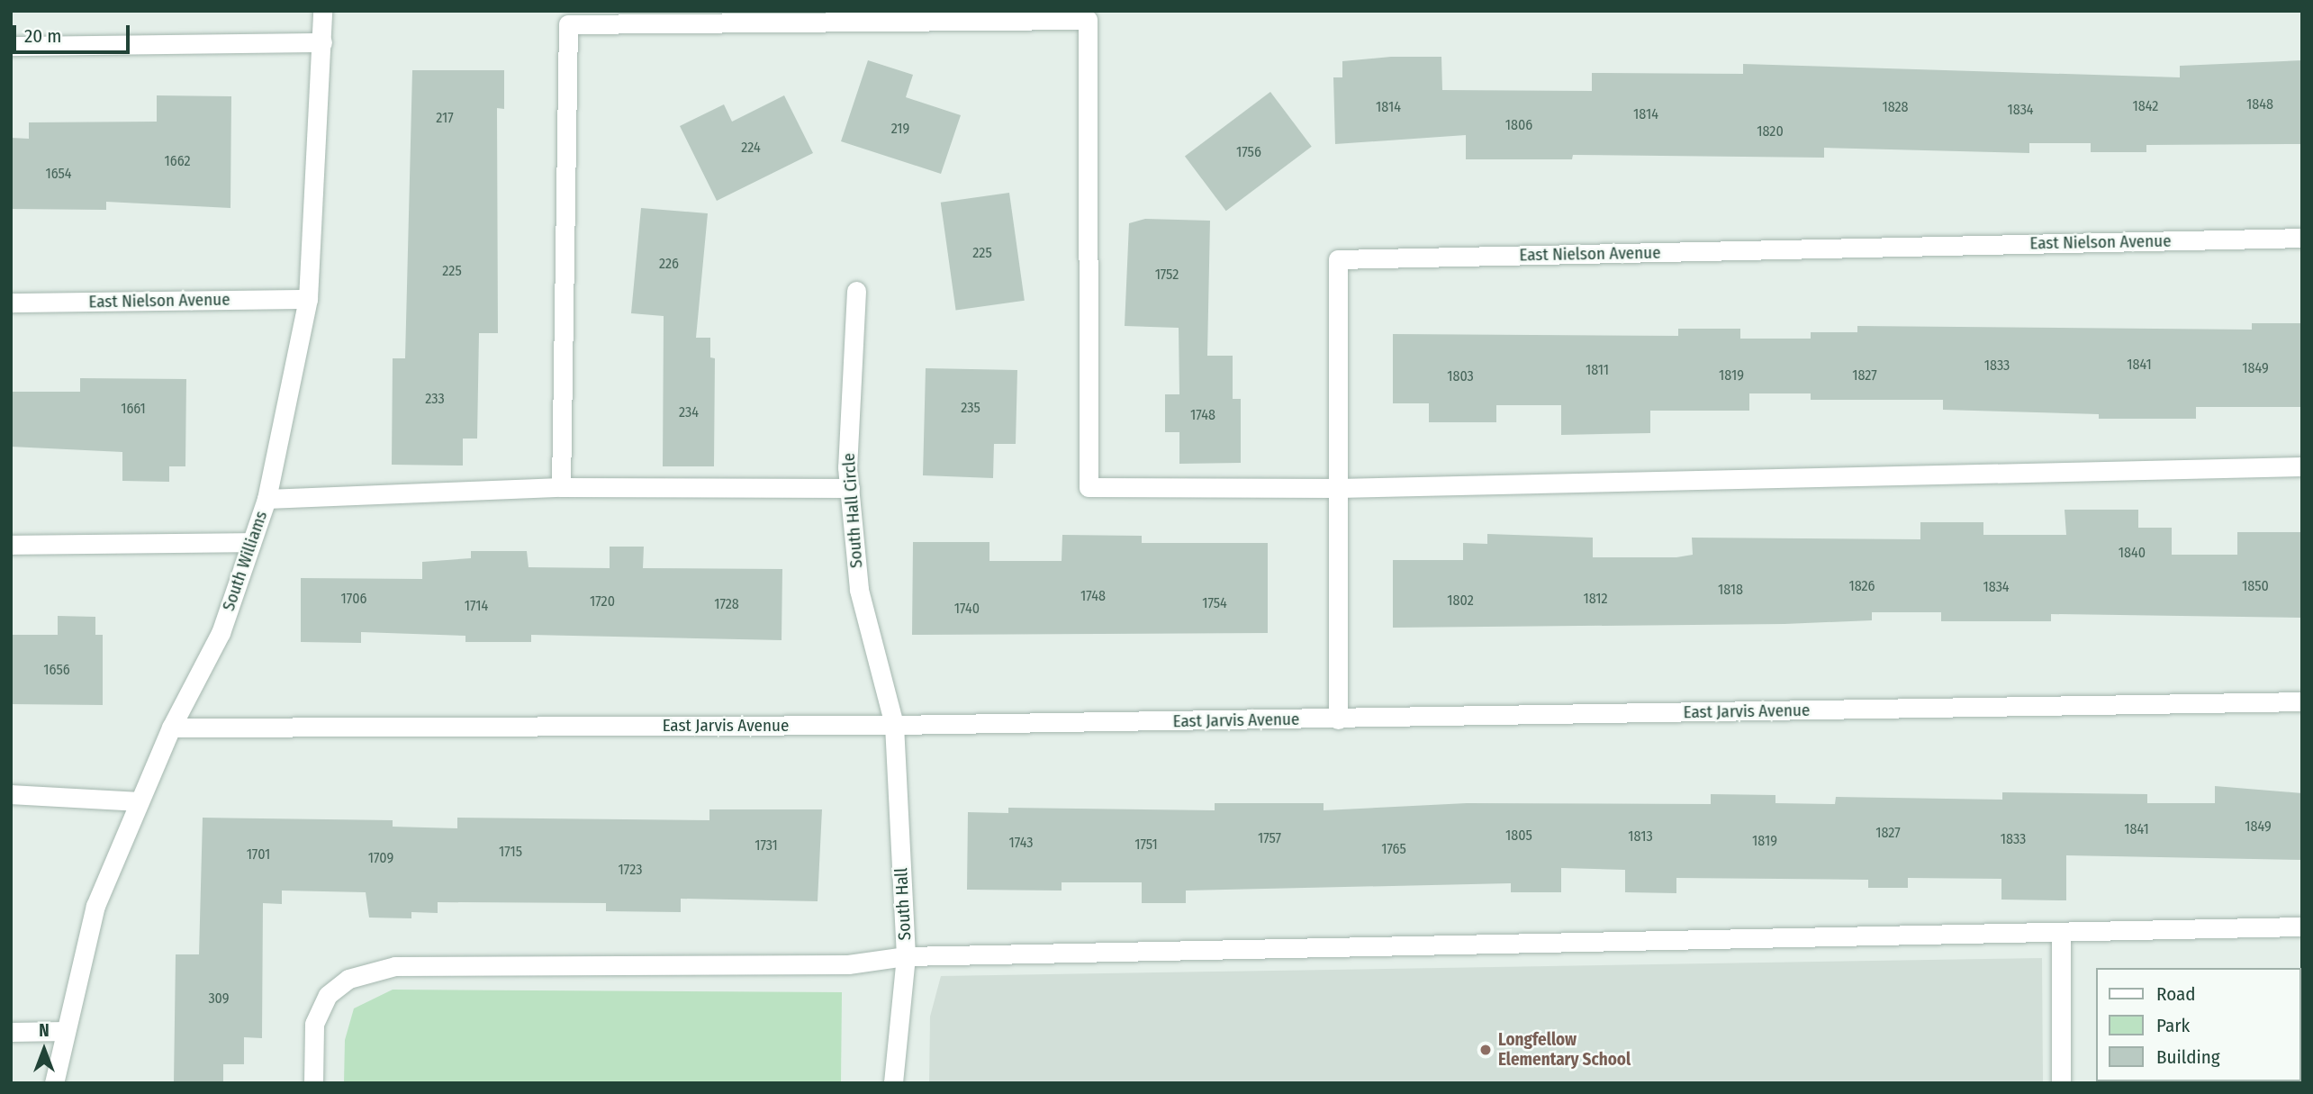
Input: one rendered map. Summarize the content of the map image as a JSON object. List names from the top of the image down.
{
  "streets": {
    "street": [
      "East Nielson Avenue",
      "South Hall Circle",
      "South Williams",
      "East Jarvis Avenue",
      "South Hall"
    ]
  },
  "crossings": [
    ["East Nielson Avenue", "South Williams"],
    ["East Nielson Avenue", "East Jarvis Avenue"],
    ["South Hall Circle", "East Jarvis Avenue"],
    ["South Hall Circle", "South Hall"],
    ["South Williams", "East Jarvis Avenue"],
    ["East Jarvis Avenue", "South Hall"]
  ],
  "places": ["Longfellow Elementary School"],
  "house_numbers": [
    "1848",
    "1842",
    "1814",
    "1828",
    "1834",
    "1814",
    "217",
    "1806",
    "219",
    "1820",
    "224",
    "1756",
    "1662",
    "1654",
    "225",
    "226",
    "225",
    "1752",
    "1841",
    "1833",
    "1849",
    "1811",
    "1819",
    "1827",
    "1803",
    "233",
    "235",
    "1661",
    "234",
    "1748",
    "1840",
    "1826",
    "1850",
    "1834",
    "1818",
    "1748",
    "1706",
    "1812",
    "1802",
    "1720",
    "1754",
    "1728",
    "1714",
    "1740",
    "1656",
    "1849",
    "1841",
    "1827",
    "1805",
    "1813",
    "1757",
    "1833",
    "1819",
    "1743",
    "1751",
    "1731",
    "1765",
    "1715",
    "1701",
    "1709",
    "1723",
    "309"
  ],
  "legend": ["Road", "Park", "Building"],
  "scale_bar": "20 m",
  "north": "top"
}
